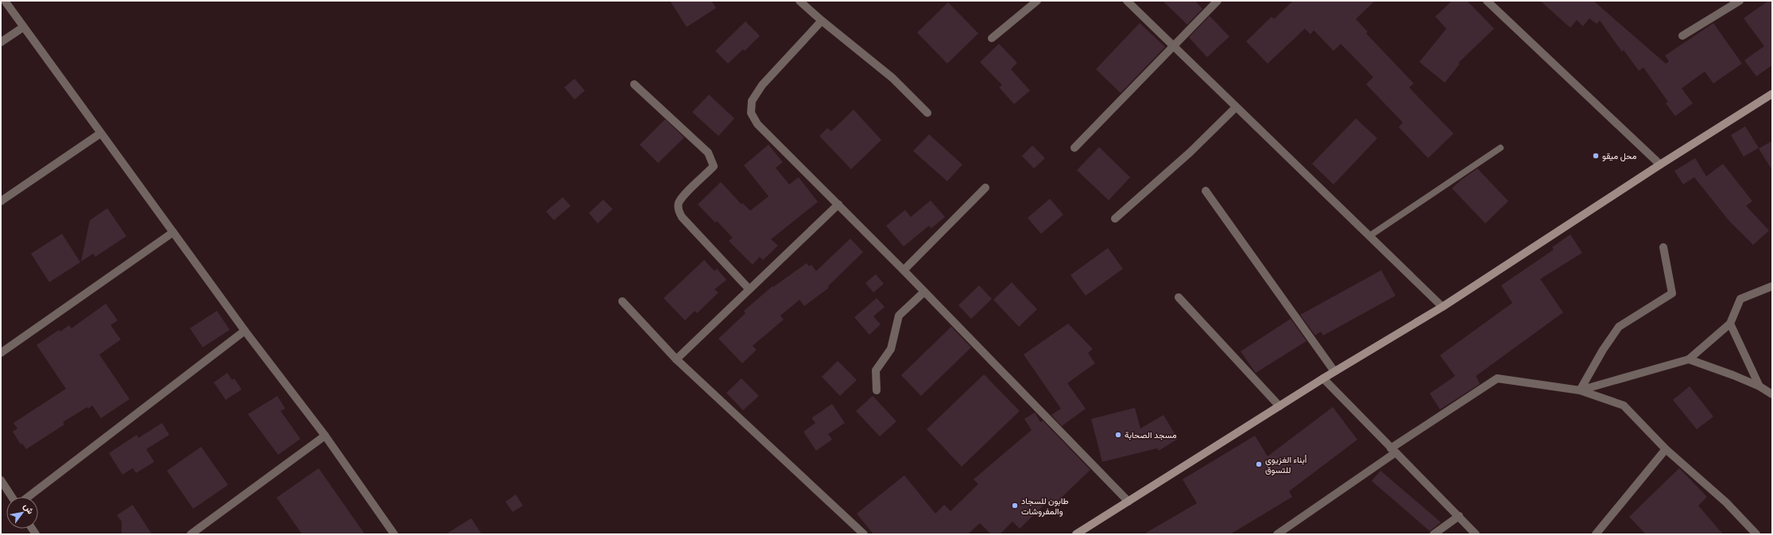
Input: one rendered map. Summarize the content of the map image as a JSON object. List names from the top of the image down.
{
  "places": [
    "محل ميقو",
    "مسجد الصحابة",
    "أبناء الغزيوي للتسوق",
    "طابون للسجاد والمفروشات"
  ],
  "north": "top right"
}
